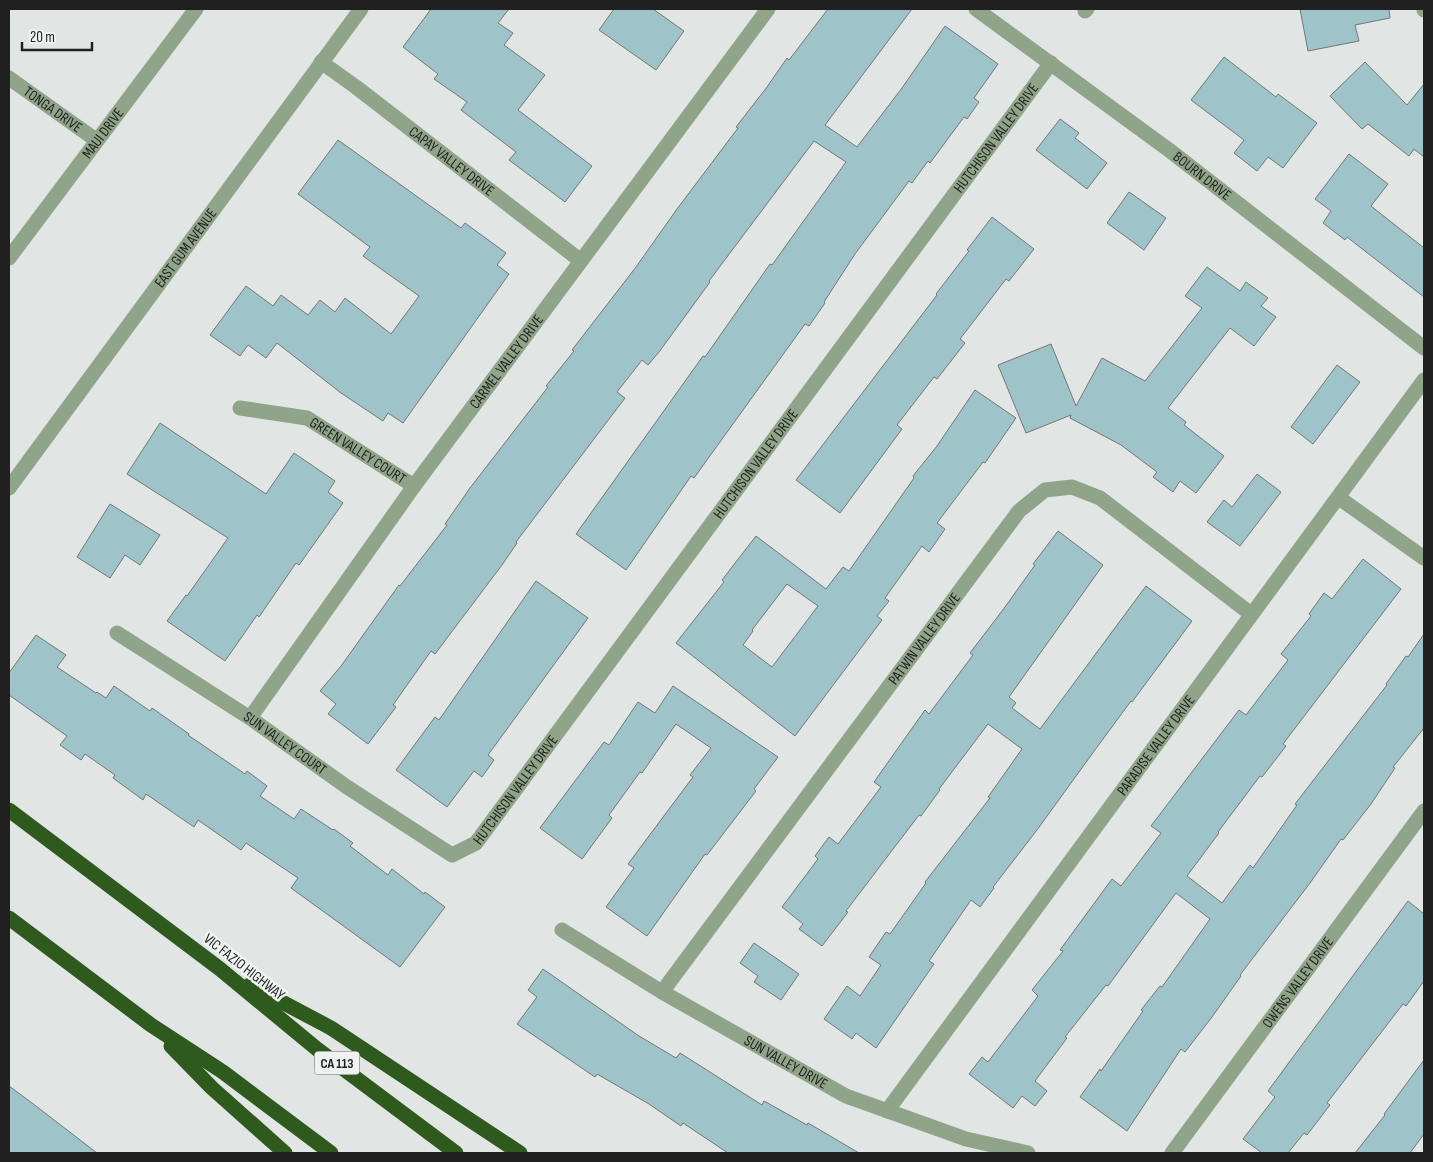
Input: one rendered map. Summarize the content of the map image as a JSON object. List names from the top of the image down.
{
  "streets": {
    "highway": ["VIC FAZIO HIGHWAY", "CA 113"],
    "street": [
      "TONGA DRIVE",
      "MAUI DRIVE",
      "HUTCHISON VALLEY DRIVE",
      "CAPAY VALLEY DRIVE",
      "BOURN DRIVE",
      "EAST GUM AVENUE",
      "CARMEL VALLEY DRIVE",
      "GREEN VALLEY COURT",
      "PATWIN VALLEY DRIVE",
      "SUN VALLEY COURT",
      "PARADISE VALLEY DRIVE",
      "OWENS VALLEY DRIVE",
      "SUN VALLEY DRIVE"
    ]
  },
  "crossings": [
    ["TONGA DRIVE", "MAUI DRIVE"],
    ["HUTCHISON VALLEY DRIVE", "BOURN DRIVE"],
    ["HUTCHISON VALLEY DRIVE", "SUN VALLEY COURT"],
    ["CAPAY VALLEY DRIVE", "EAST GUM AVENUE"],
    ["CAPAY VALLEY DRIVE", "CARMEL VALLEY DRIVE"],
    ["CARMEL VALLEY DRIVE", "GREEN VALLEY COURT"],
    ["CARMEL VALLEY DRIVE", "SUN VALLEY COURT"],
    ["PATWIN VALLEY DRIVE", "PARADISE VALLEY DRIVE"],
    ["PATWIN VALLEY DRIVE", "SUN VALLEY DRIVE"],
    ["PARADISE VALLEY DRIVE", "SUN VALLEY DRIVE"]
  ],
  "scale_bar": "20 m"
}
